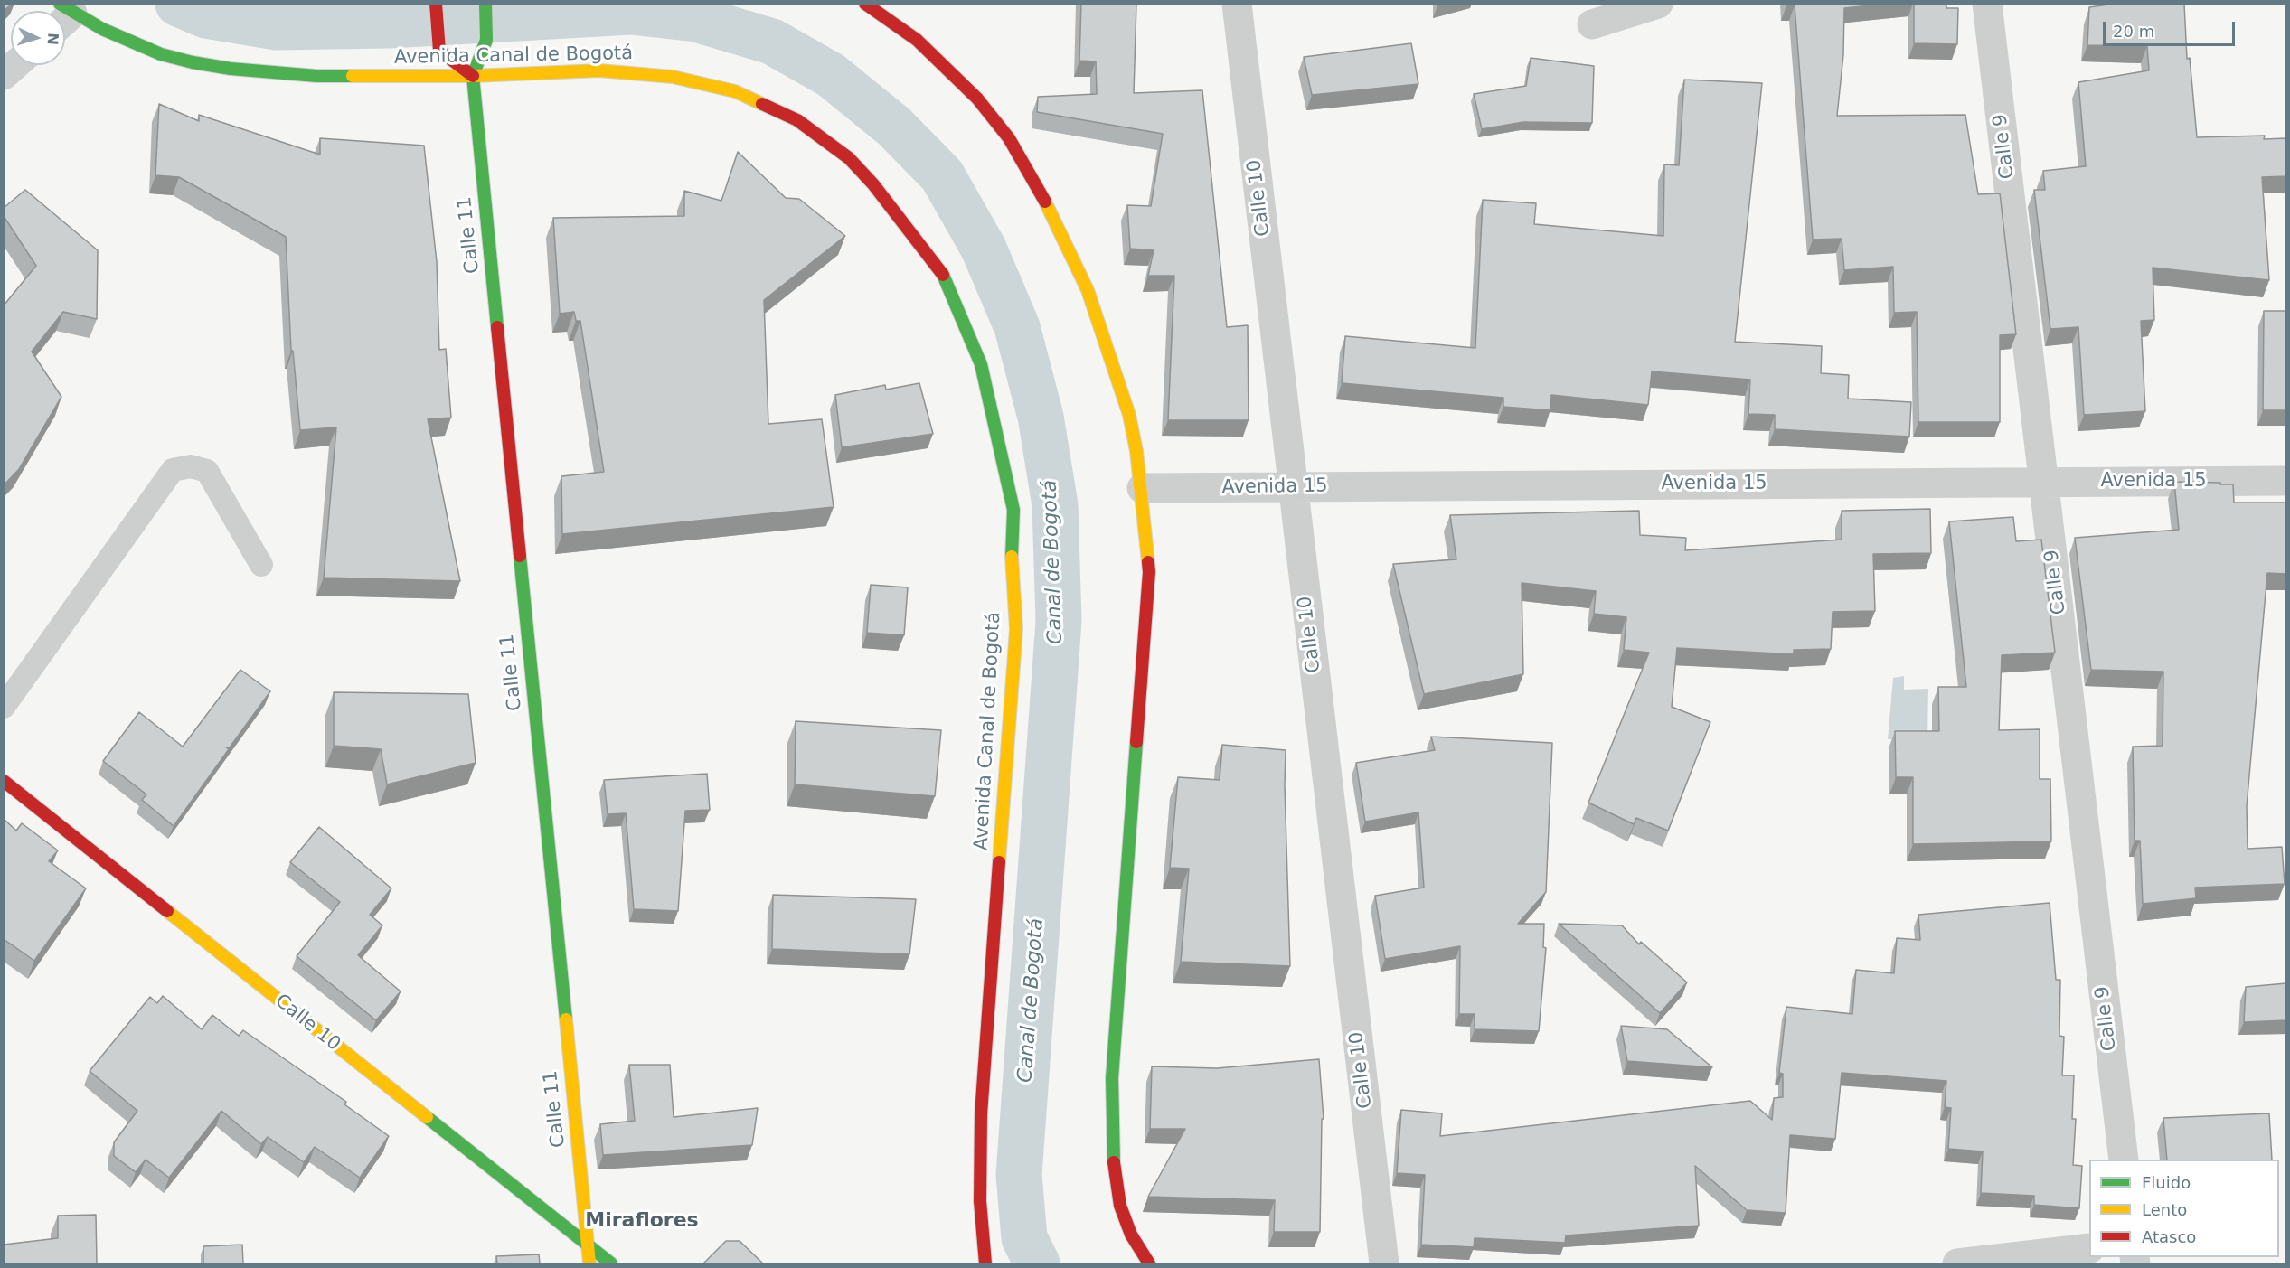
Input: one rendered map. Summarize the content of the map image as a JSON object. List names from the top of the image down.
{
  "streets": {
    "main road": ["Avenida Canal de Bogotá", "Calle 10", "Calle 11"],
    "street": ["Calle 9", "Avenida 15"]
  },
  "crossings": [
    ["Avenida Canal de Bogotá", "Calle 11"],
    ["Calle 9", "Avenida 15"],
    ["Calle 10", "Calle 11"],
    ["Calle 10", "Avenida 15"]
  ],
  "districts": ["Miraflores"],
  "water": ["Canal de Bogotá"],
  "legend": ["Fluido", "Lento", "Atasco"],
  "scale_bar": "20 m",
  "north": "right"
}
